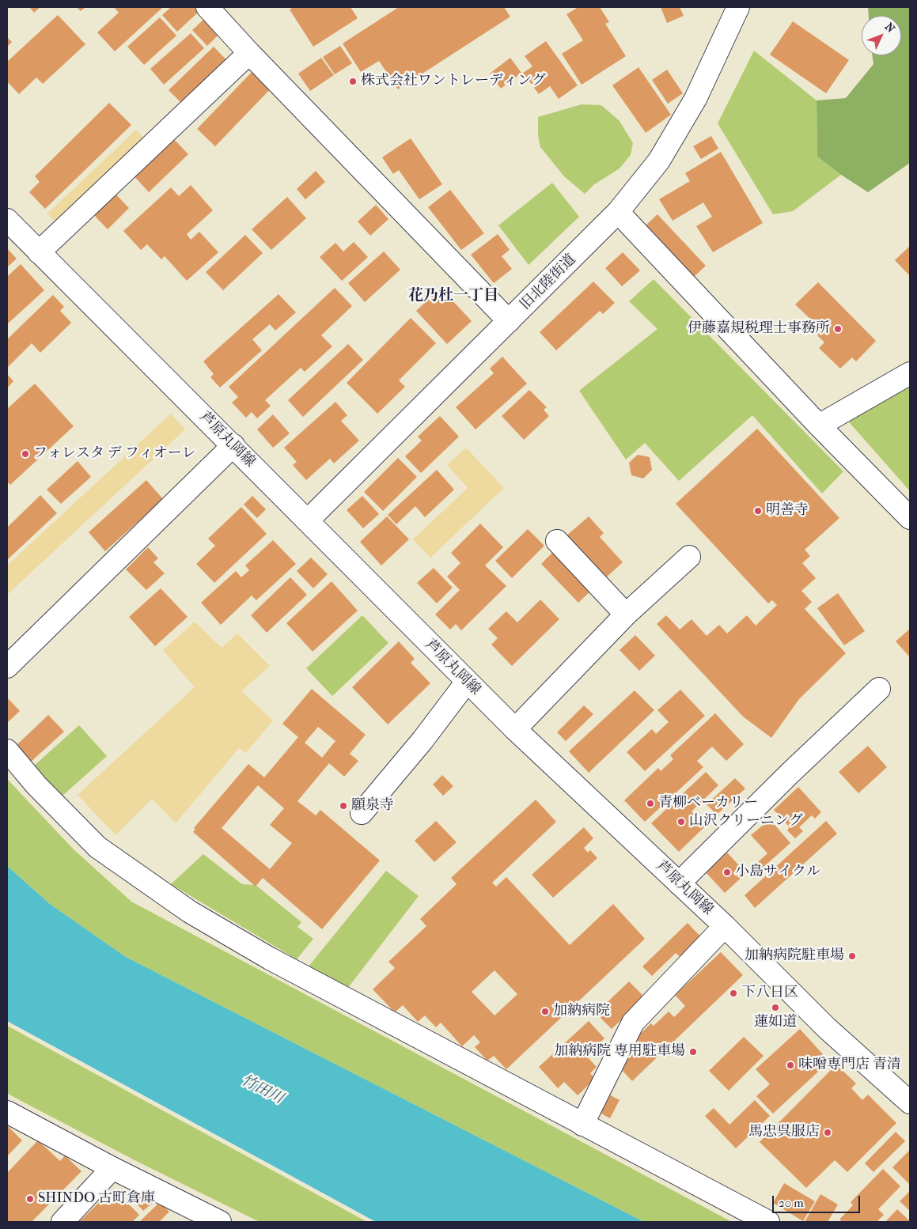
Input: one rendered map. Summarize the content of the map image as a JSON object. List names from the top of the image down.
{
  "streets": {
    "street": ["旧北陸街道", "芦原丸岡線"]
  },
  "crossings": [
    ["旧北陸街道", "芦原丸岡線"]
  ],
  "districts": ["花乃杜一丁目"],
  "water": ["竹田川"],
  "places": [
    "株式会社ワントレーディング",
    "伊藤嘉規税理士事務所",
    "フォレスタ デ フィオーレ",
    "明善寺",
    "青柳ベーカリー",
    "願泉寺",
    "山沢クリーニング",
    "小島サイクル",
    "加納病院駐車場",
    "下八日区",
    "蓮如道",
    "加納病院",
    "加納病院 専用駐車場",
    "味噌専門店 青清",
    "馬忠呉服店",
    "SHINDO 古町倉庫"
  ],
  "scale_bar": "20 m",
  "north": "top right"
}
